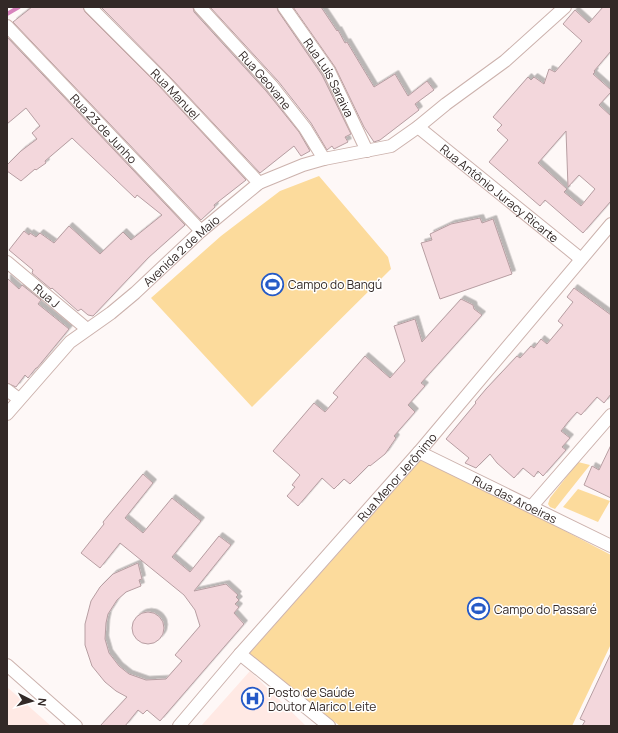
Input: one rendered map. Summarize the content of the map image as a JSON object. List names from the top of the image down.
{
  "streets": {
    "street": [
      "Rua Luís Saraiva",
      "Rua Geovane",
      "Rua Manuel",
      "Rua 23 de Junho",
      "Rua Antônio Juracy Ricarte",
      "Avenida 2 de Maio",
      "Rua J",
      "Rua Menor Jerônimo",
      "Rua das Aroeiras"
    ]
  },
  "crossings": [
    ["Rua Luís Saraiva", "Avenida 2 de Maio"],
    ["Rua Geovane", "Avenida 2 de Maio"],
    ["Rua Manuel", "Avenida 2 de Maio"],
    ["Rua 23 de Junho", "Avenida 2 de Maio"],
    ["Rua Antônio Juracy Ricarte", "Avenida 2 de Maio"],
    ["Rua Antônio Juracy Ricarte", "Rua Menor Jerônimo"],
    ["Avenida 2 de Maio", "Rua J"],
    ["Rua Menor Jerônimo", "Rua das Aroeiras"]
  ],
  "places": {
    "sports": ["Campo do Bangú", "Campo do Passaré"],
    "hospital": ["Posto de Saúde Doutor Alarico Leite"]
  },
  "north": "right"
}
